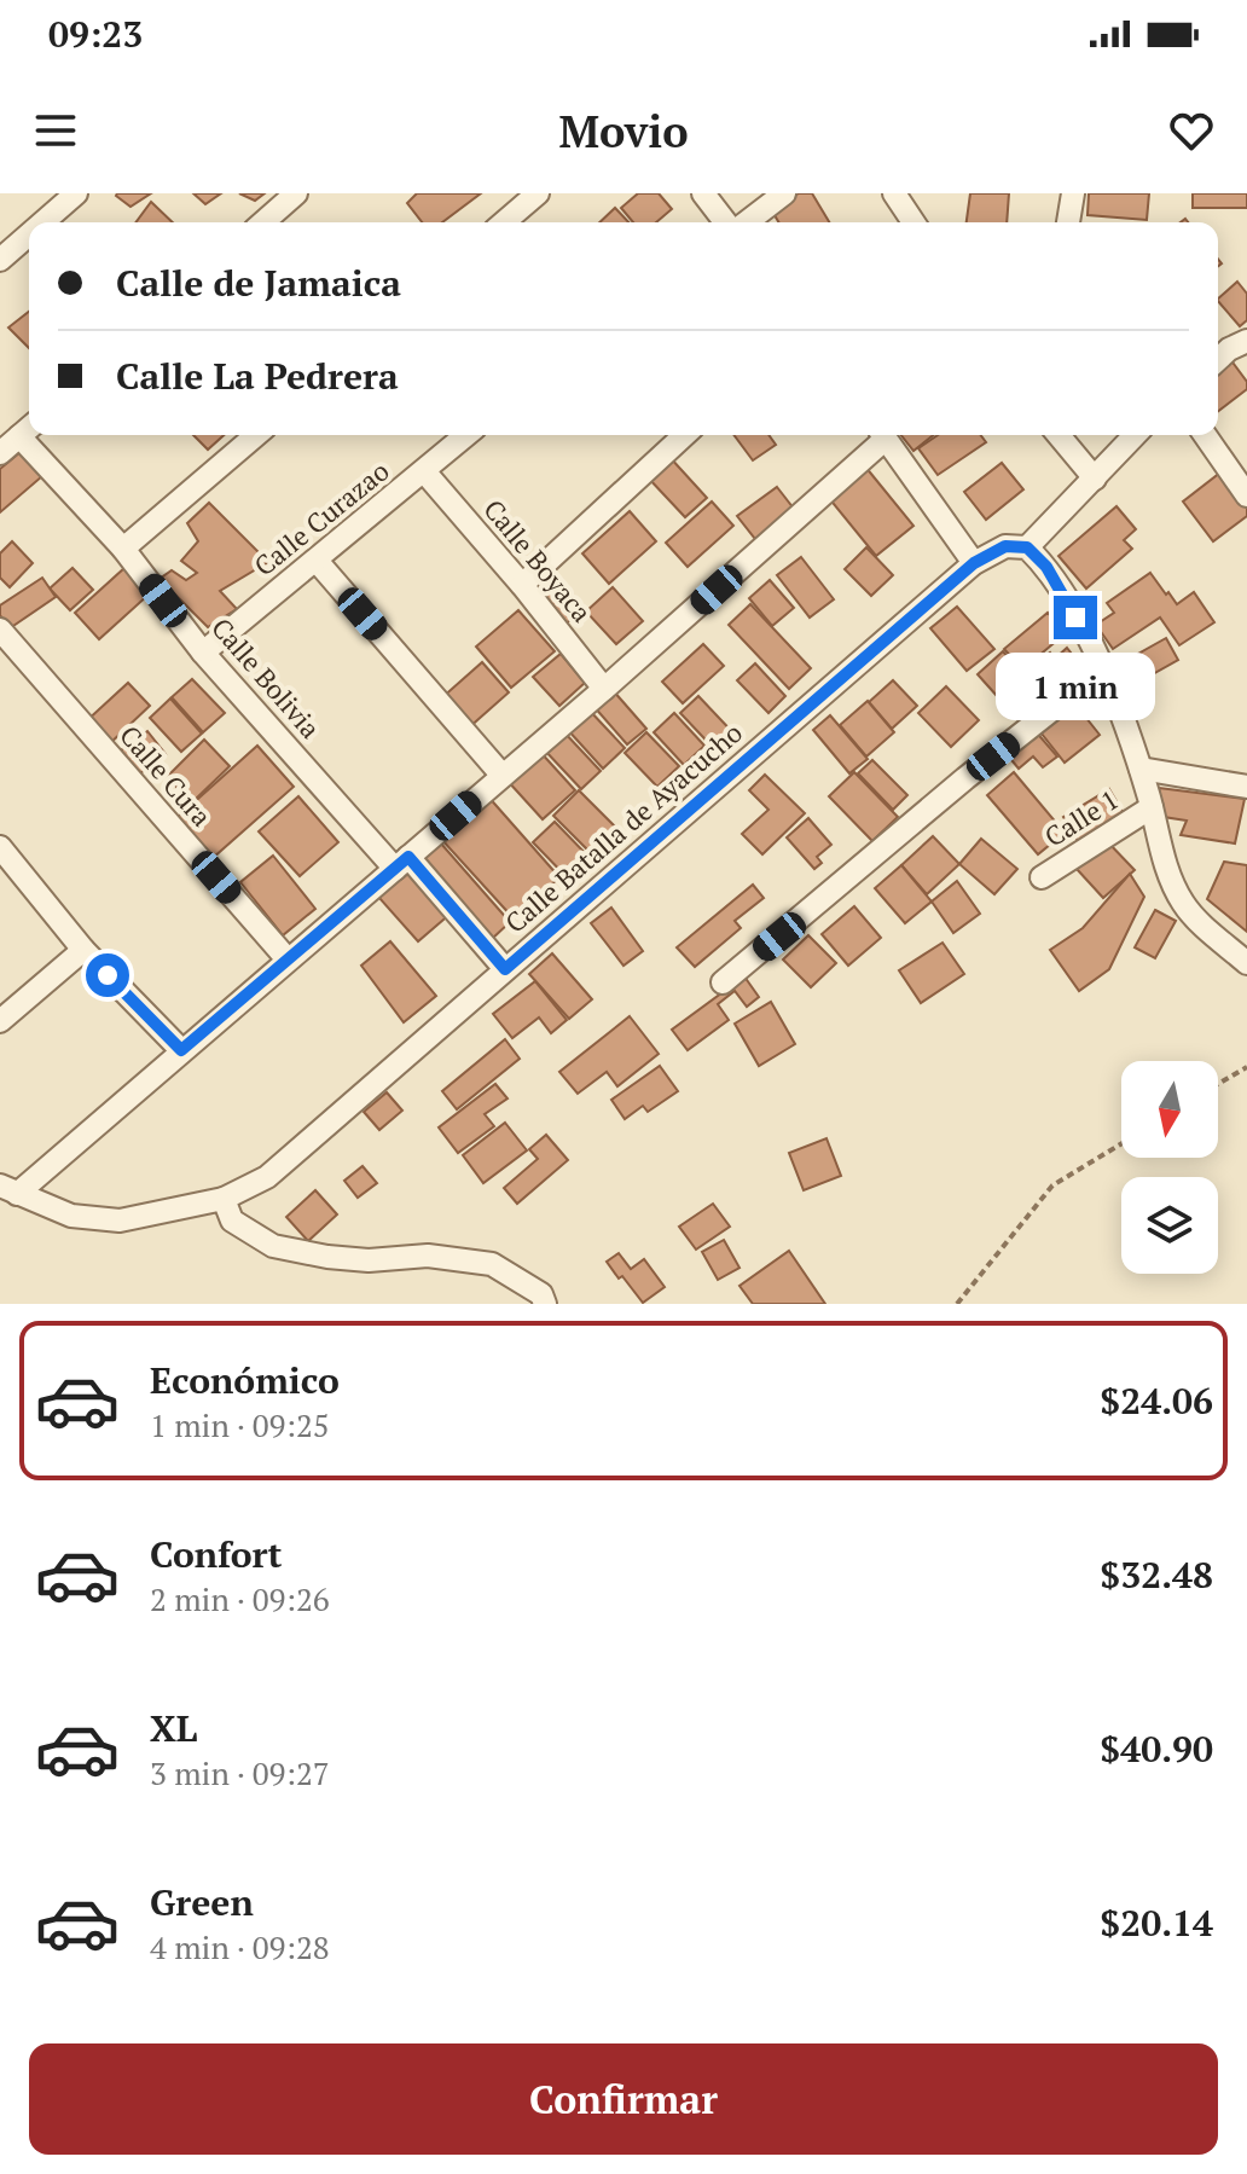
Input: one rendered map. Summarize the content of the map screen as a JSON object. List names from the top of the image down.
{
  "streets": {
    "street": [
      "Calle Curazao",
      "Calle Boyaca",
      "Calle Bolivia",
      "Calle Cura",
      "Calle 1",
      "Calle Batalla de Ayacucho"
    ]
  },
  "crossings": [
    ["Calle Curazao", "Calle Boyaca"],
    ["Calle Curazao", "Calle Bolivia"],
    ["Calle Bolivia", "Calle Batalla de Ayacucho"]
  ],
  "north": "bottom",
  "page": {
    "status": "09:23",
    "header": "Movio",
    "banner": ["Calle de Jamaica", "Calle La Pedrera"],
    "bubble": "1 min",
    "list": [
      {
        "name": "Económico",
        "note": "1 min · 09:25",
        "value": "$24.06"
      },
      {
        "name": "Confort",
        "note": "2 min · 09:26",
        "value": "$32.48"
      },
      {
        "name": "XL",
        "note": "3 min · 09:27",
        "value": "$40.90"
      },
      {
        "name": "Green",
        "note": "4 min · 09:28",
        "value": "$20.14"
      }
    ],
    "buttons": "Confirmar"
  }
}
